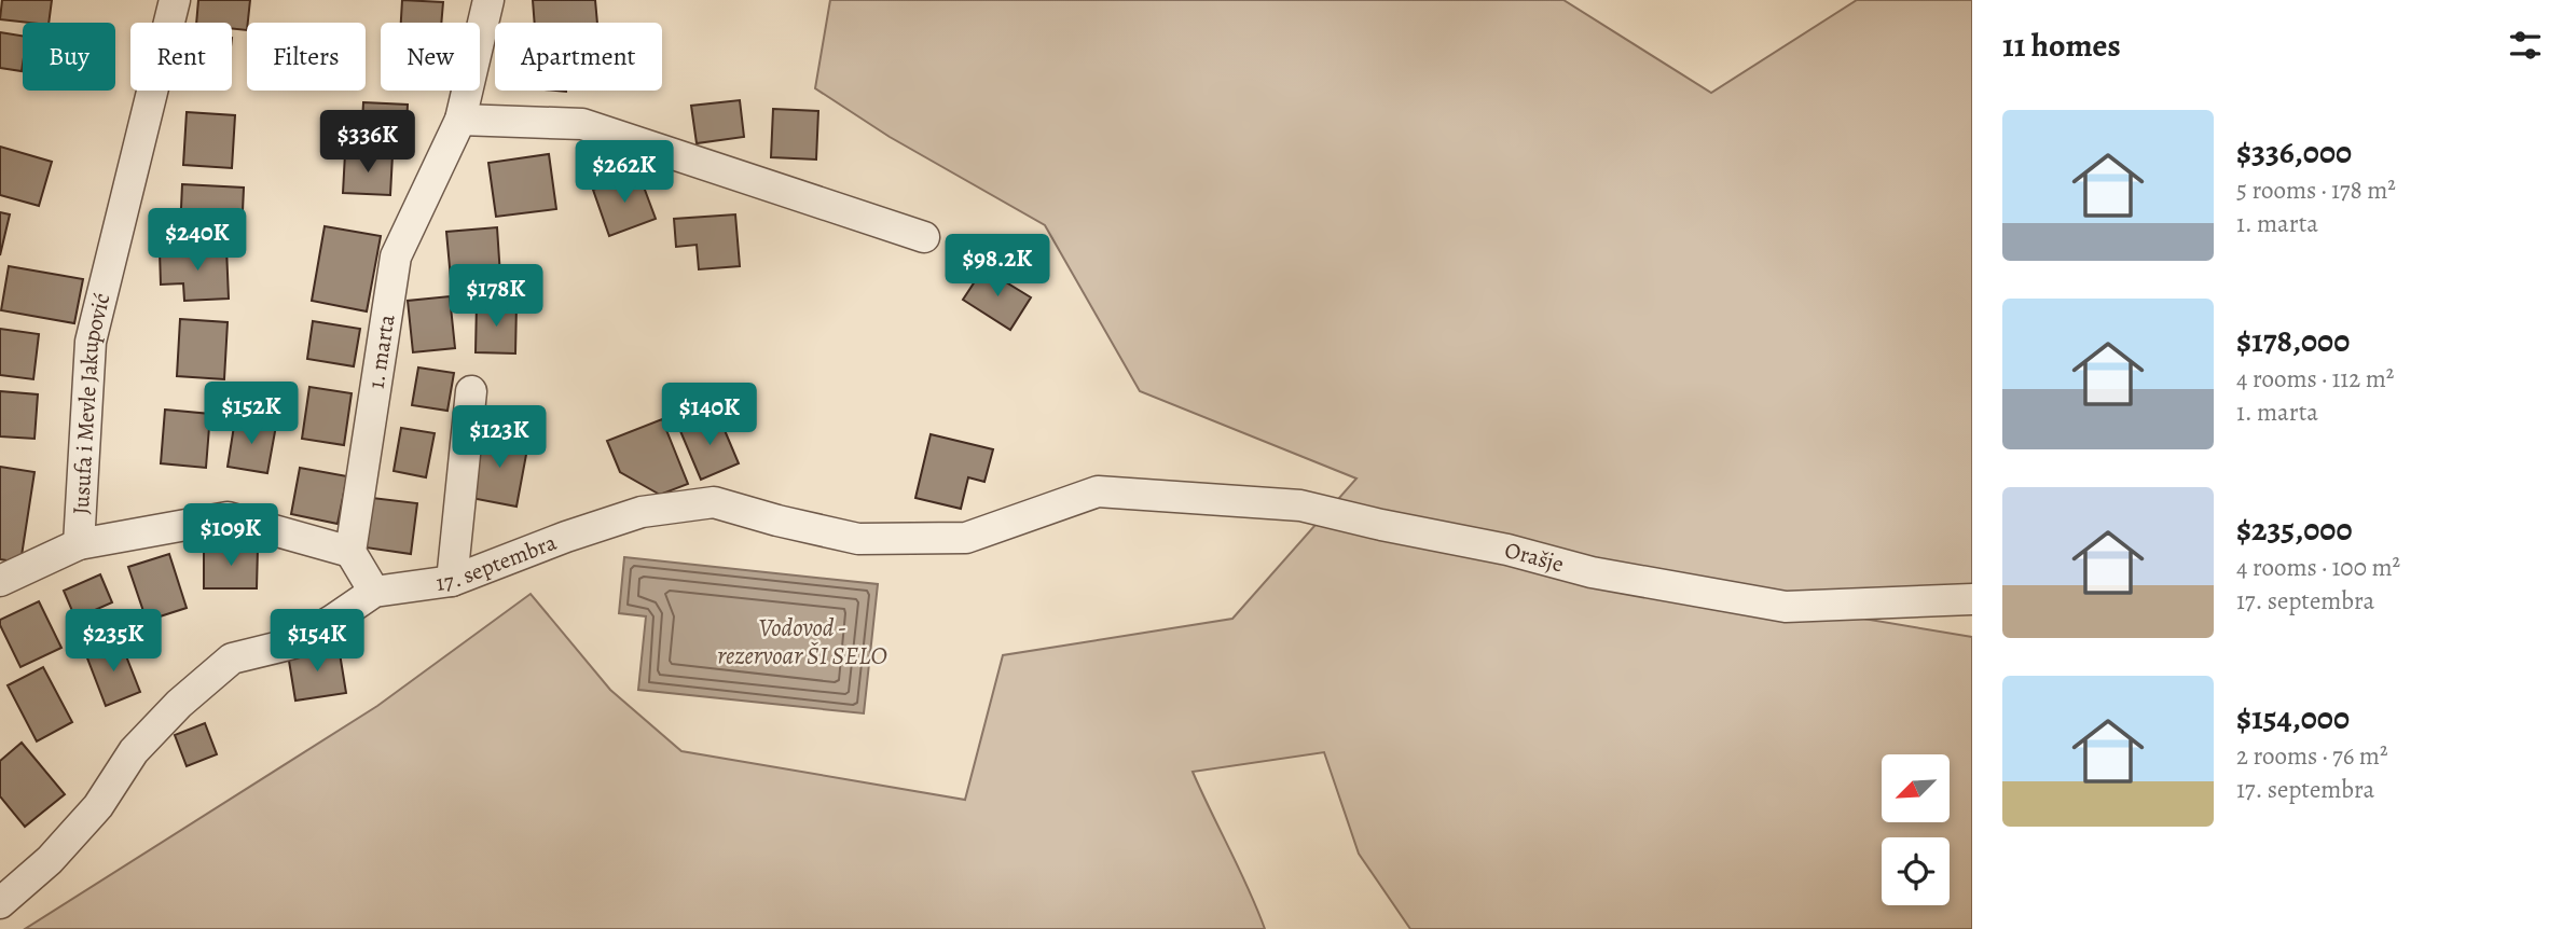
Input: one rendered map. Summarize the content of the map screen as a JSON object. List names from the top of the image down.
{
  "streets": {
    "street": [
      "1. marta",
      "Jusufa i Mevle Jakupović",
      "Orašje",
      "17. septembra"
    ]
  },
  "crossings": [
    ["Orašje", "17. septembra"]
  ],
  "water": ["Vodovod - rezervoar ŠI SELO"],
  "north": "bottom left",
  "page": {
    "heading": "11 homes",
    "chip": [
      "Buy",
      "Rent",
      "Filters",
      "New",
      "Apartment"
    ],
    "list": [
      {
        "name": "$336,000",
        "note": "5 rooms · 178 m² · 1. marta"
      },
      {
        "name": "$178,000",
        "note": "4 rooms · 112 m² · 1. marta"
      },
      {
        "name": "$235,000",
        "note": "4 rooms · 100 m² · 17. septembra"
      },
      {
        "name": "$154,000",
        "note": "2 rooms · 76 m² · 17. septembra"
      }
    ],
    "price": [
      "$336K",
      "$262K",
      "$240K",
      "$98.2K",
      "$178K",
      "$152K",
      "$140K",
      "$123K",
      "$109K",
      "$235K",
      "$154K"
    ]
  }
}
